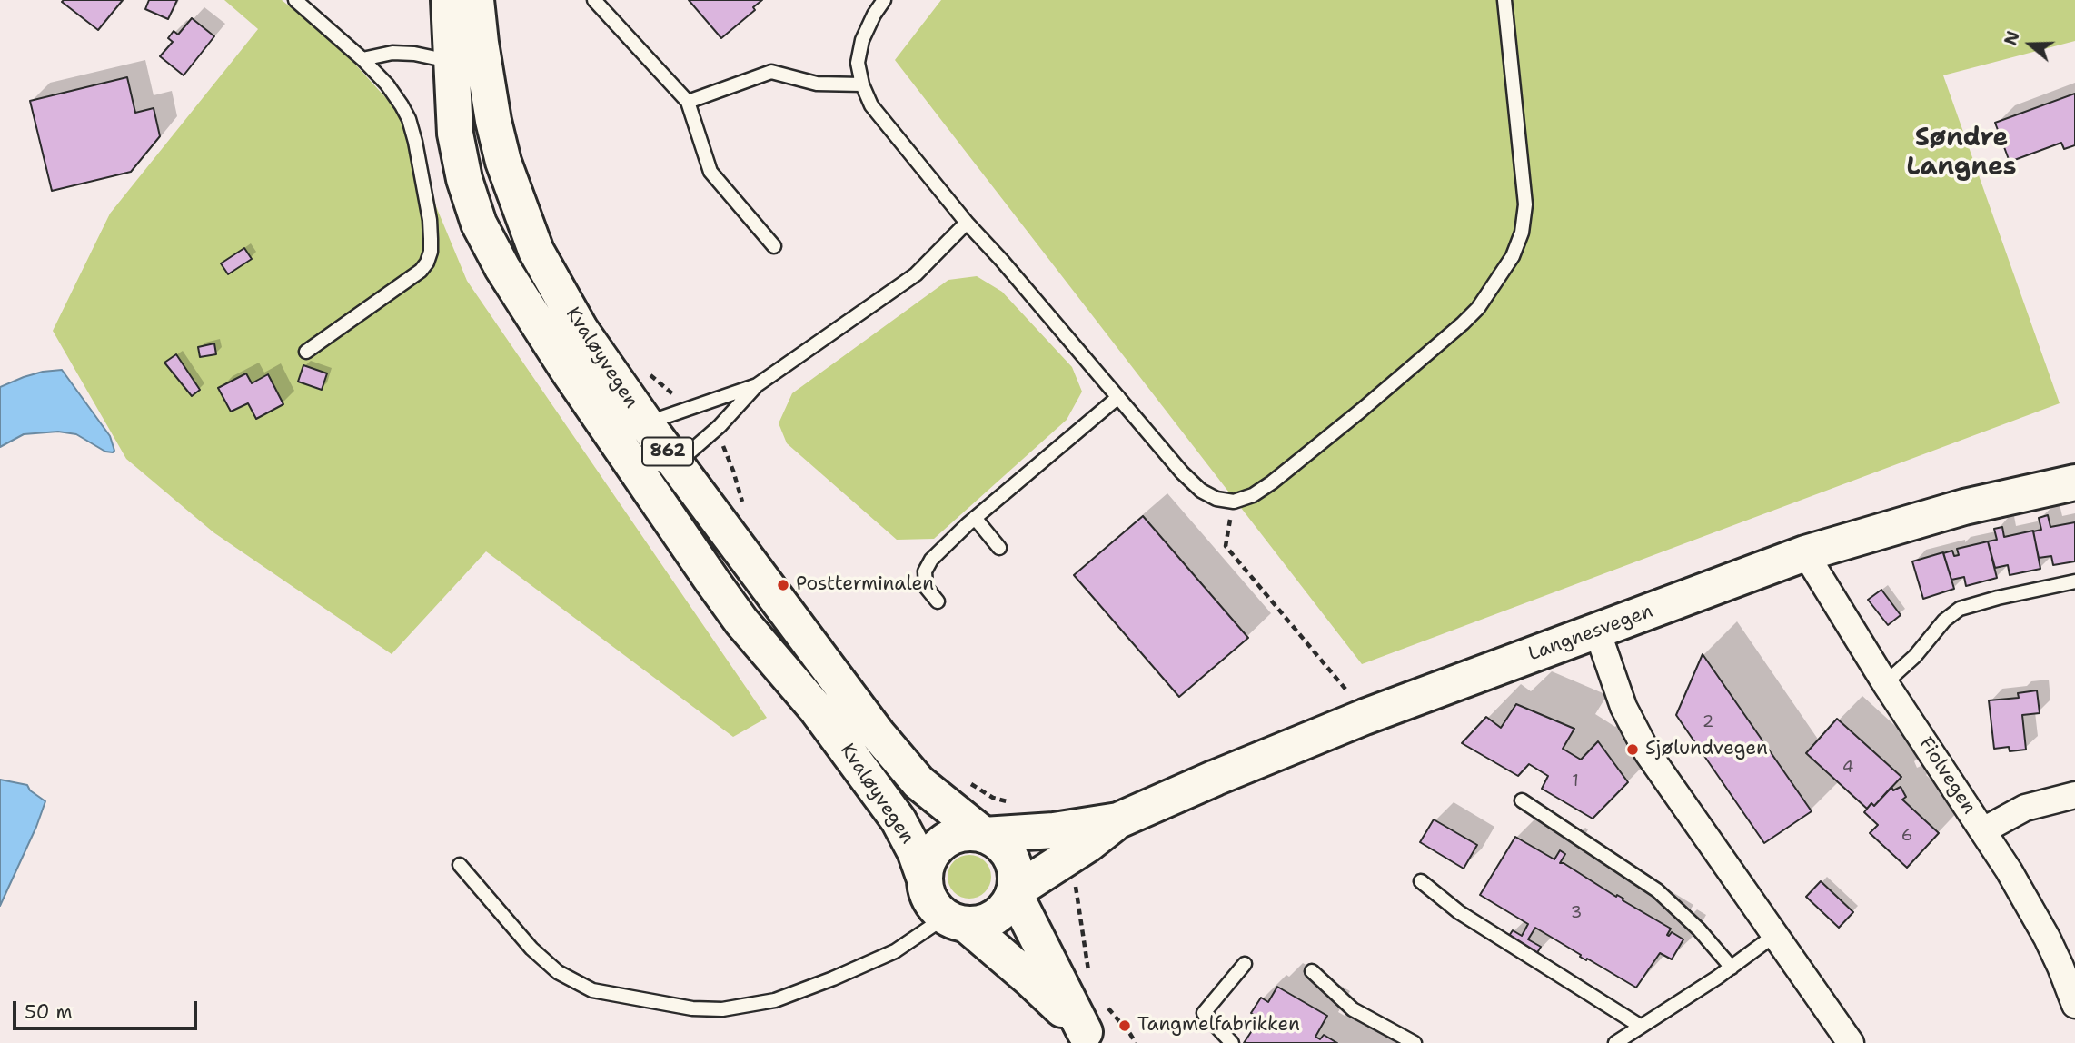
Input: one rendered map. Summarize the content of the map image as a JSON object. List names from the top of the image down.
{
  "streets": {
    "main road": ["Kvaløyvegen", "862", "Langnesvegen"],
    "street": ["Fiolvegen"]
  },
  "crossings": [
    ["Kvaløyvegen", "862"],
    ["Kvaløyvegen", "Langnesvegen"],
    ["862", "Langnesvegen"],
    ["Langnesvegen", "Fiolvegen"]
  ],
  "districts": ["Søndre Langnes"],
  "places": ["Postterminalen", "Sjølundvegen", "Tangmelfabrikken"],
  "house_numbers": [
    "2",
    "4",
    "1",
    "6",
    "3"
  ],
  "scale_bar": "50 m",
  "north": "left"
}
